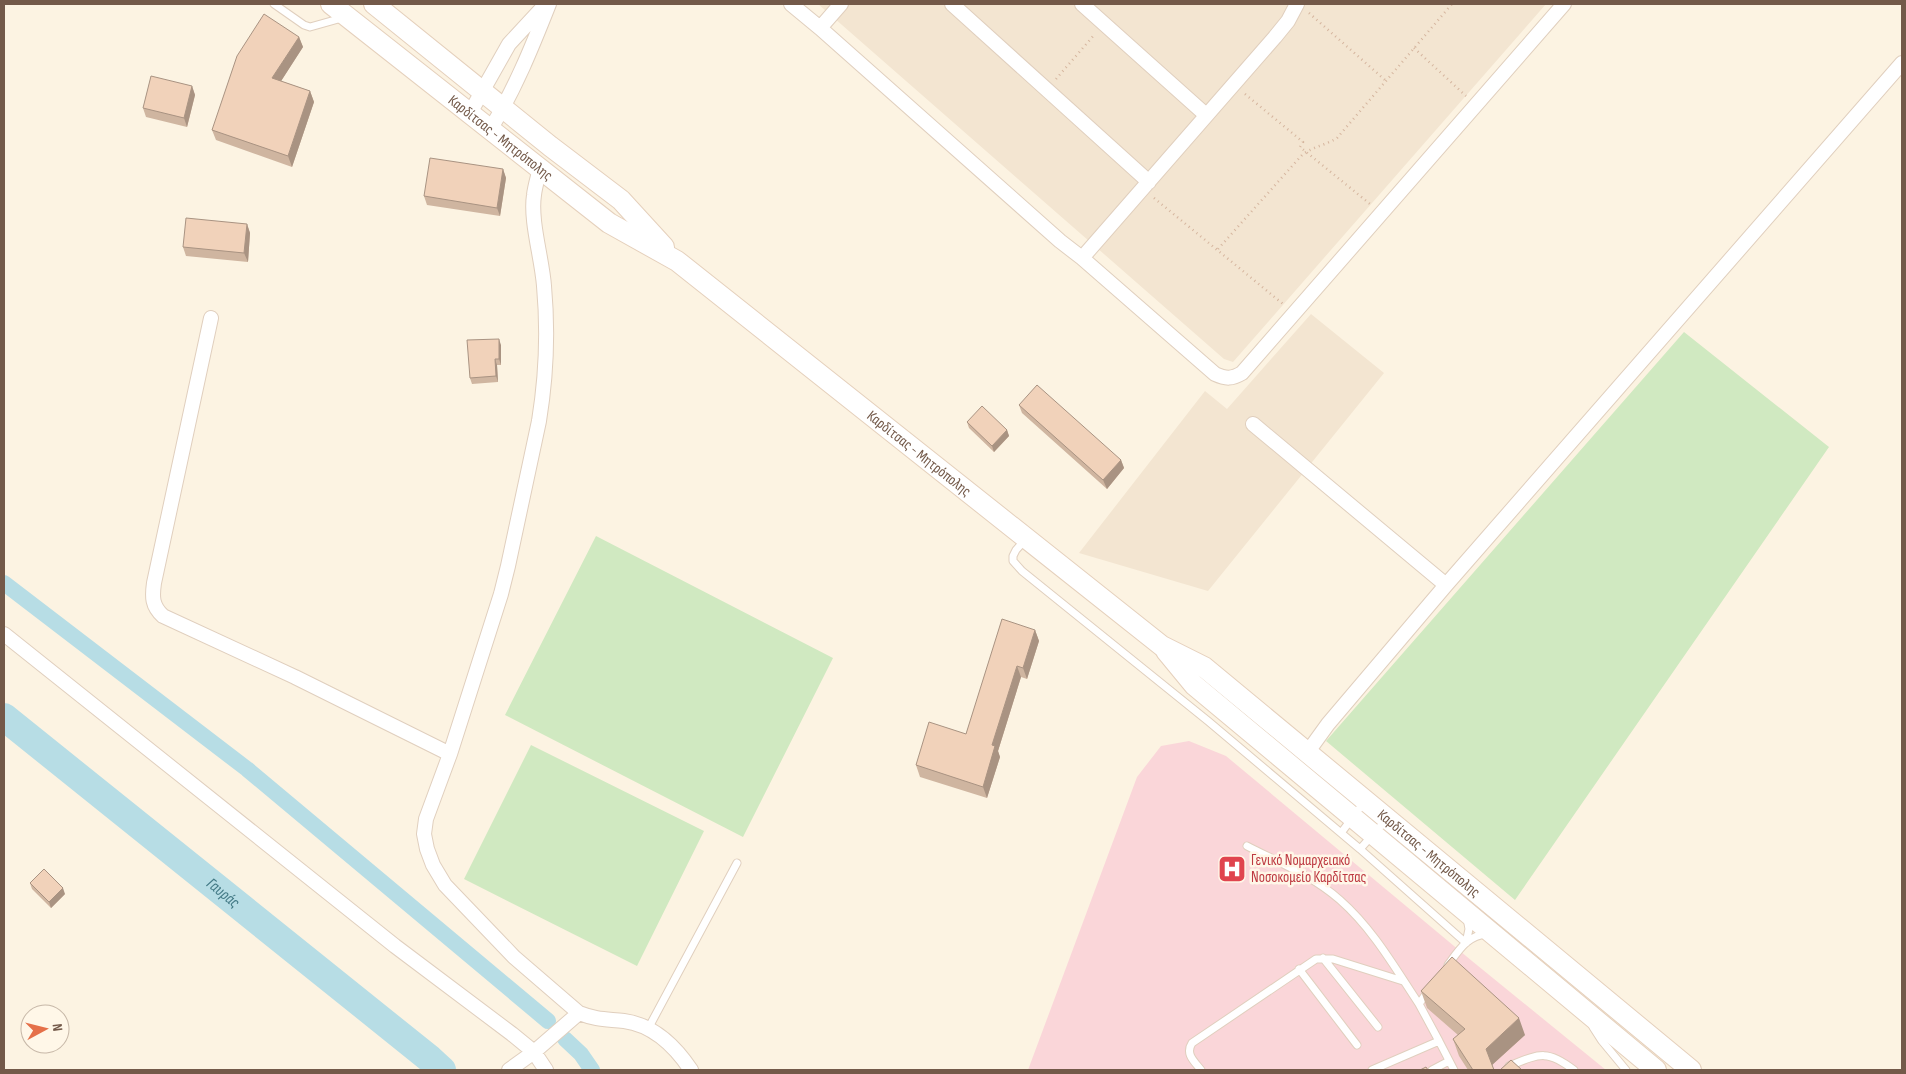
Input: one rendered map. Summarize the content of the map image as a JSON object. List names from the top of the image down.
{
  "streets": {
    "main road": ["Καρδίτσας - Μητρόπολης"]
  },
  "water": ["Γαυράς"],
  "places": {
    "hospital": ["Γενικό Νομαρχειακό Νοσοκομείο Καρδίτσας"]
  },
  "north": "right"
}
